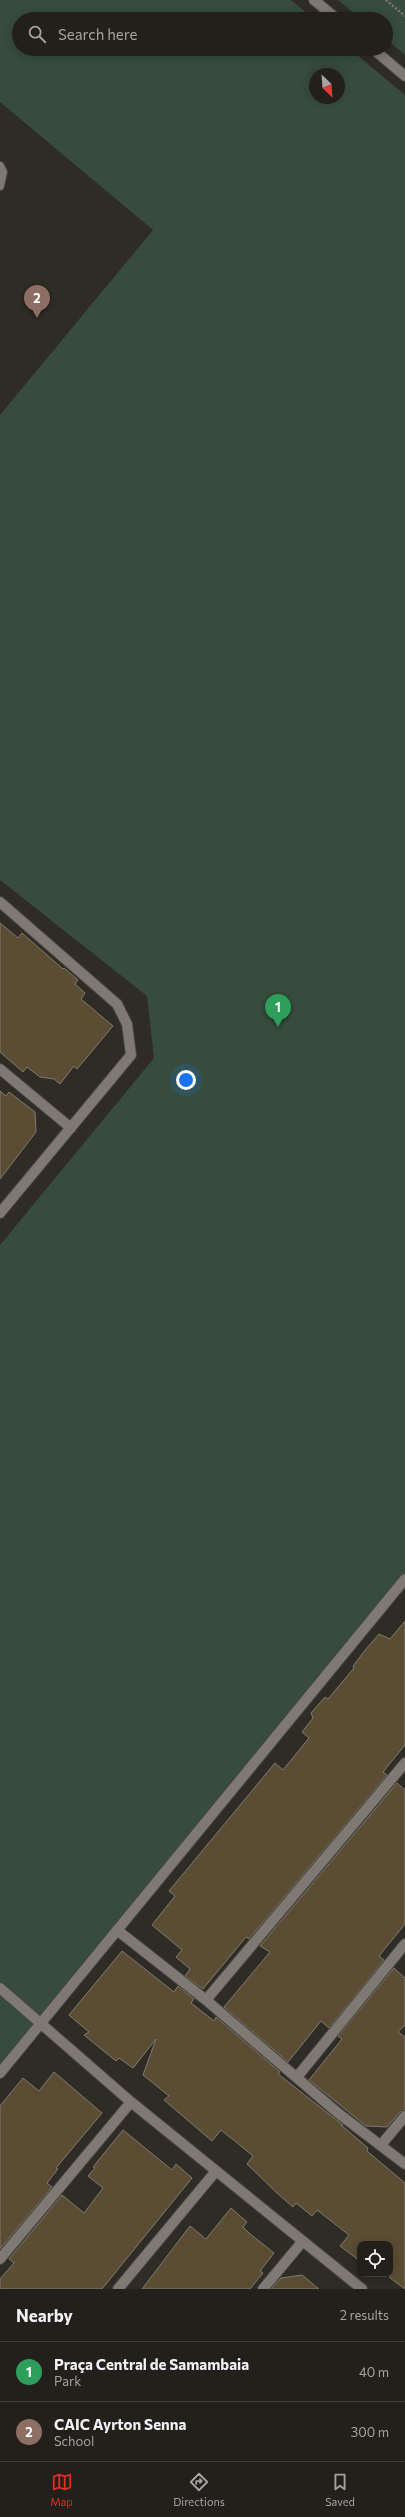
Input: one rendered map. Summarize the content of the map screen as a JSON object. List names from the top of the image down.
{
  "north": "bottom right",
  "page": {
    "search": "Search here",
    "pins": ["2", "1"],
    "heading": ["Nearby", "2 results"],
    "list": [
      {
        "mark": "1",
        "name": "Praça Central de Samambaia",
        "note": "Park",
        "value": "40 m"
      },
      {
        "mark": "2",
        "name": "CAIC Ayrton Senna",
        "note": "School",
        "value": "300 m"
      }
    ],
    "nav": ["Map", "Directions", "Saved"]
  }
}
